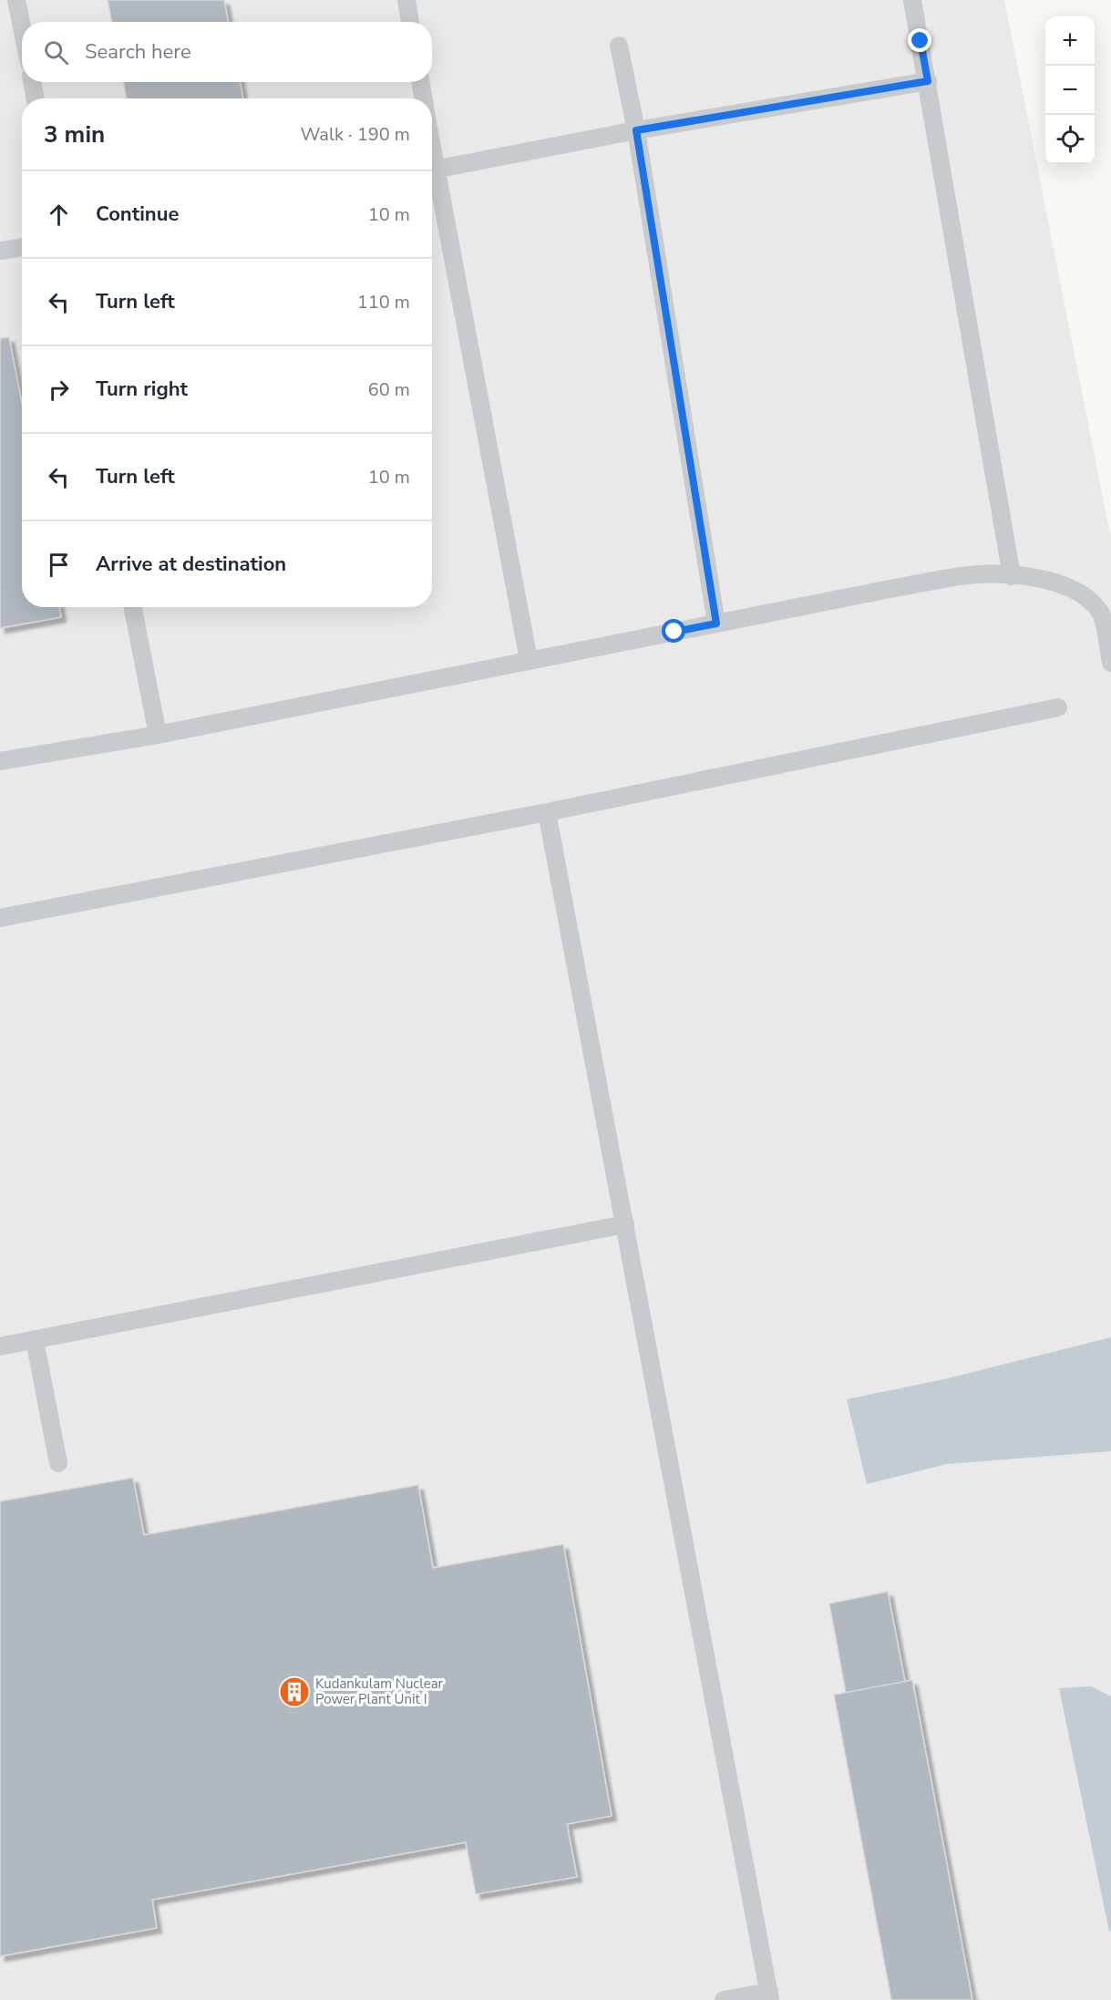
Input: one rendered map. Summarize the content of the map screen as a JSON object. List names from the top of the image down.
{
  "places": {
    "building": ["Kudankulam Nuclear Power Plant Unit I"]
  },
  "page": {
    "map_buttons": ["+", "−"],
    "search": "Search here",
    "heading": ["3 min", "Walk · 190 m"],
    "list": [
      ["Continue", "10 m"],
      ["Turn left", "110 m"],
      ["Turn right", "60 m"],
      ["Turn left", "10 m"],
      "Arrive at destination"
    ]
  }
}
